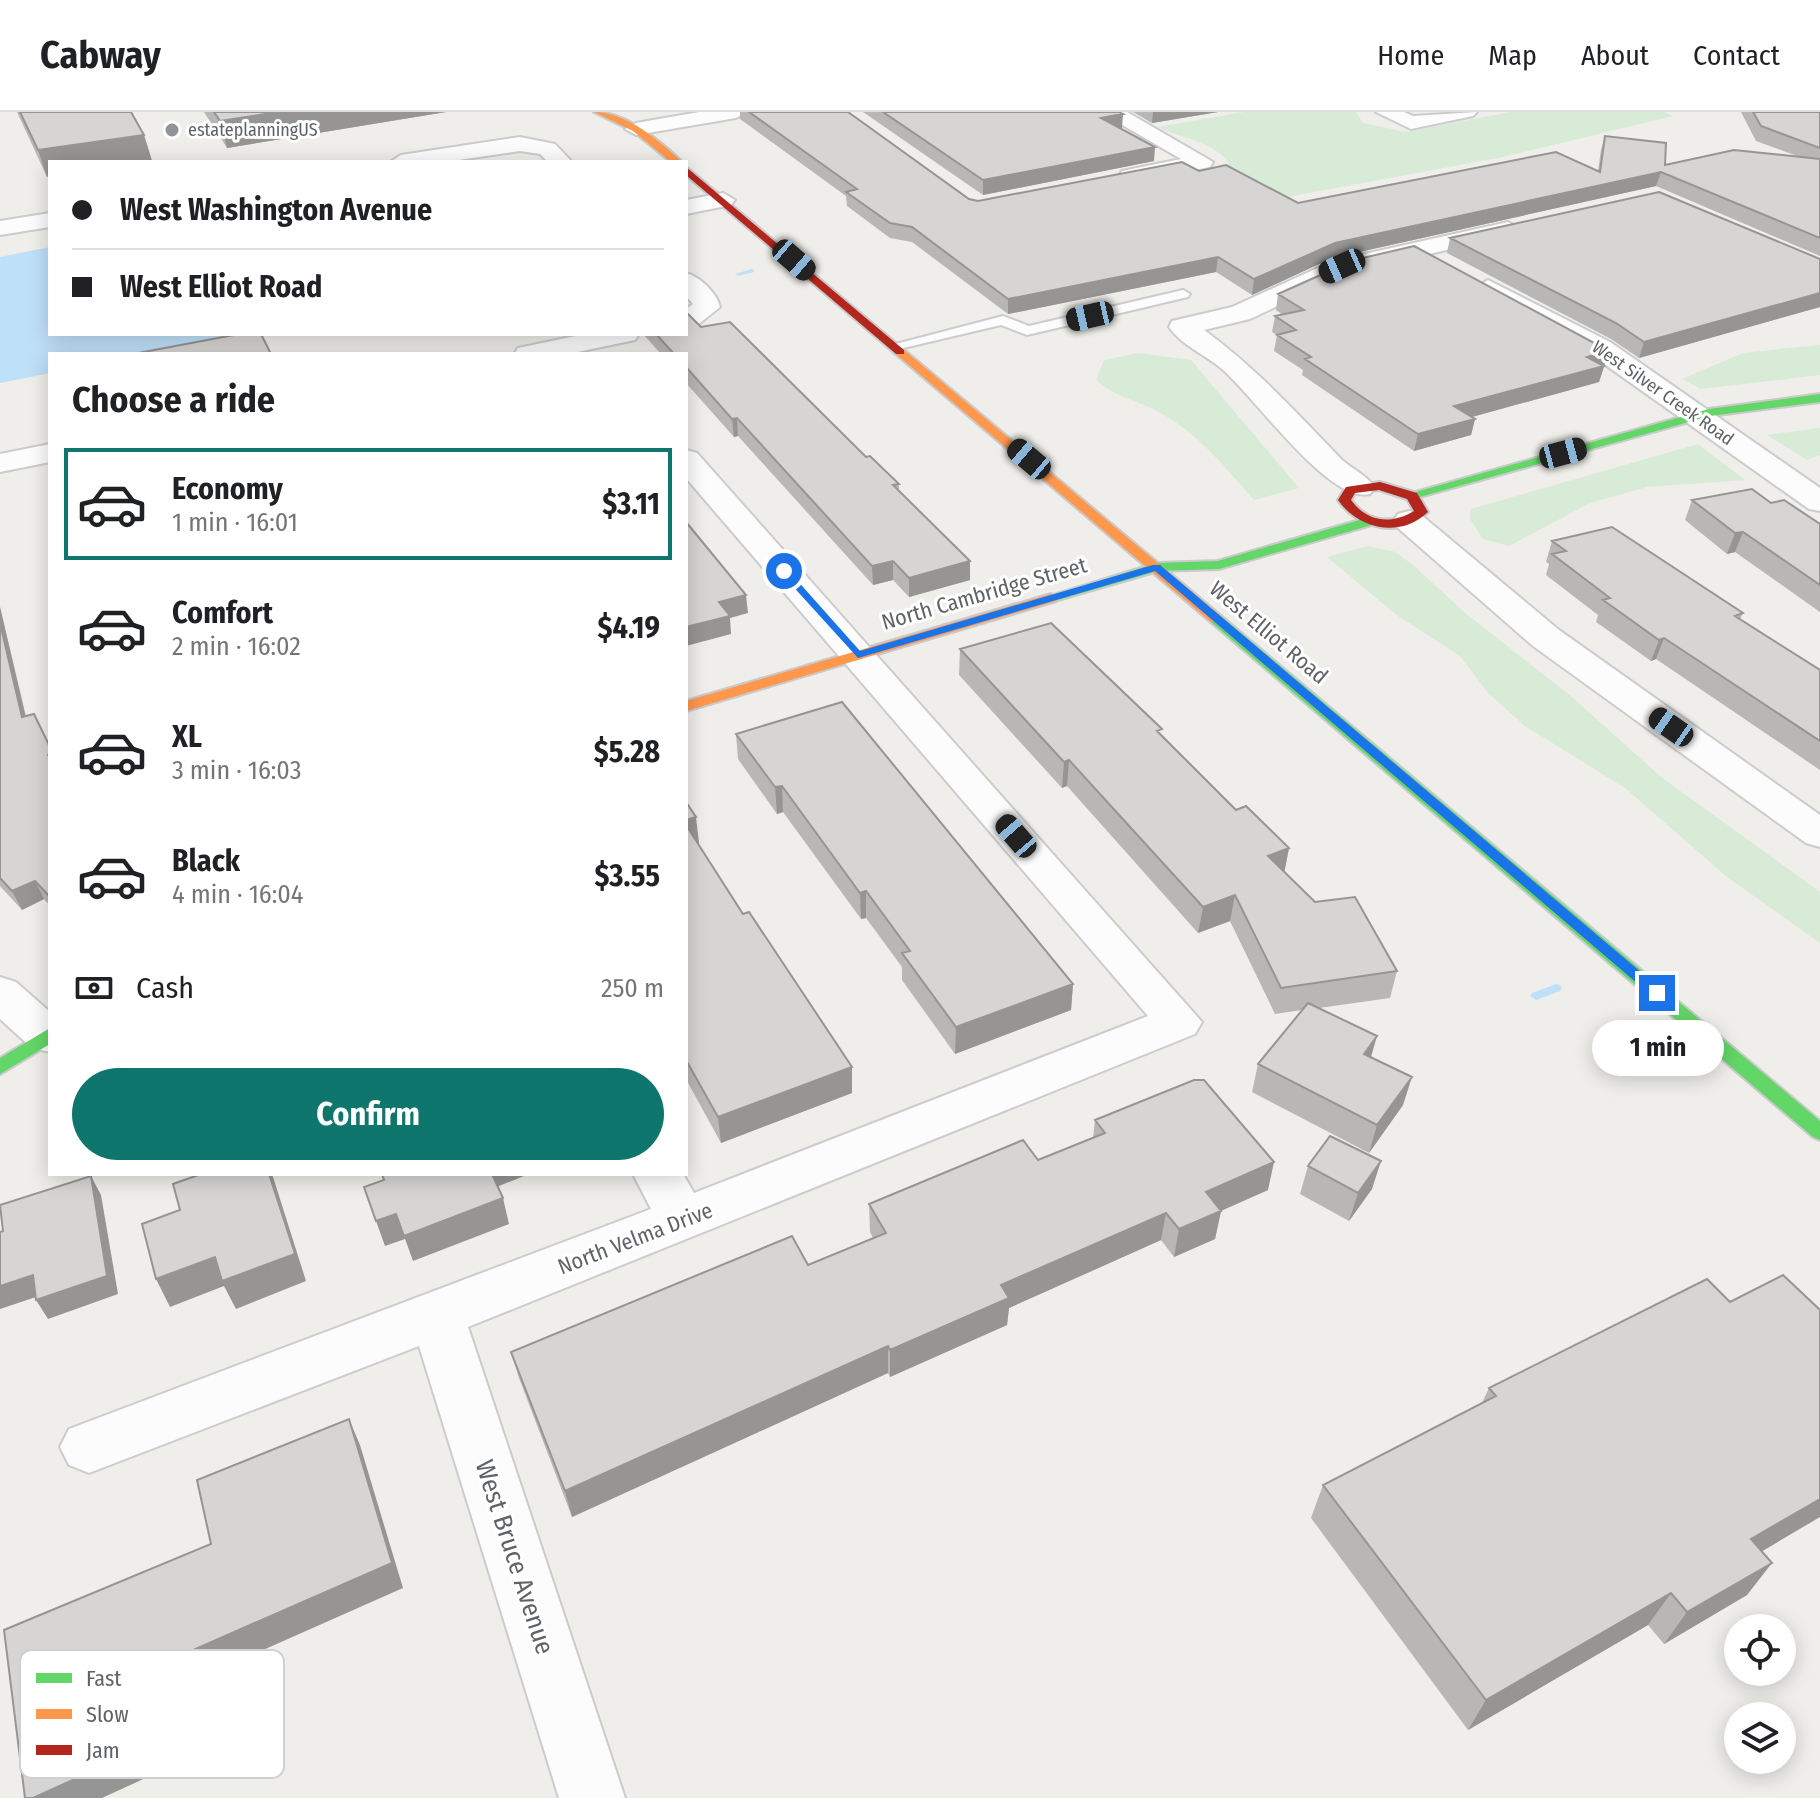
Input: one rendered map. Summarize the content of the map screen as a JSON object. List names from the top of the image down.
{
  "streets": {
    "main road": ["North Cambridge Street", "West Elliot Road"],
    "street": ["West Silver Creek Road", "North Velma Drive", "West Bruce Avenue"]
  },
  "crossings": [
    ["North Cambridge Street", "West Elliot Road"],
    ["North Cambridge Street", "North Velma Drive"],
    ["North Velma Drive", "West Bruce Avenue"]
  ],
  "places": ["estateplanningUS"],
  "legend": ["Fast", "Slow", "Jam"],
  "page": {
    "header": "Cabway",
    "nav": [
      "Home",
      "Map",
      "About",
      "Contact"
    ],
    "banner": ["West Washington Avenue", "West Elliot Road"],
    "heading": "Choose a ride",
    "list": [
      {
        "name": "Economy",
        "note": "1 min · 16:01",
        "value": "$3.11"
      },
      {
        "name": "Comfort",
        "note": "2 min · 16:02",
        "value": "$4.19"
      },
      {
        "name": "XL",
        "note": "3 min · 16:03",
        "value": "$5.28"
      },
      {
        "name": "Black",
        "note": "4 min · 16:04",
        "value": "$3.55"
      }
    ],
    "pay": ["Cash", "250 m"],
    "bubble": "1 min",
    "buttons": "Confirm"
  }
}
